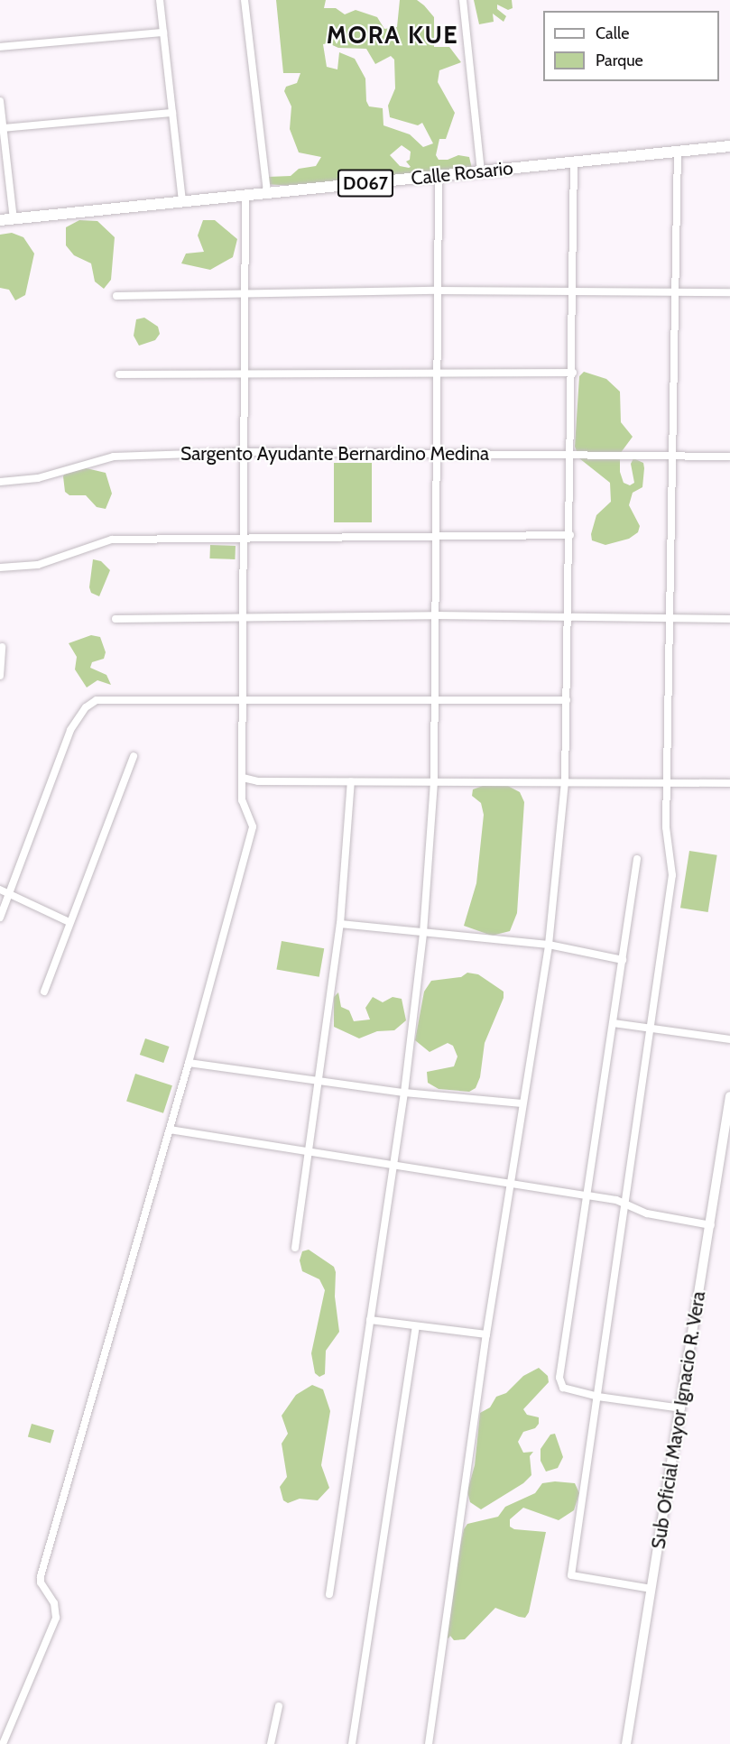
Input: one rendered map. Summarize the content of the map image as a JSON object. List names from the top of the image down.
{
  "streets": {
    "main road": ["Calle Rosario", "D067"],
    "street": ["Sargento Ayudante Bernardino Medina", "Sub Oficial Mayor Ignacio R. Vera"]
  },
  "districts": ["MORA KUE"],
  "legend": ["Calle", "Parque"]
}
